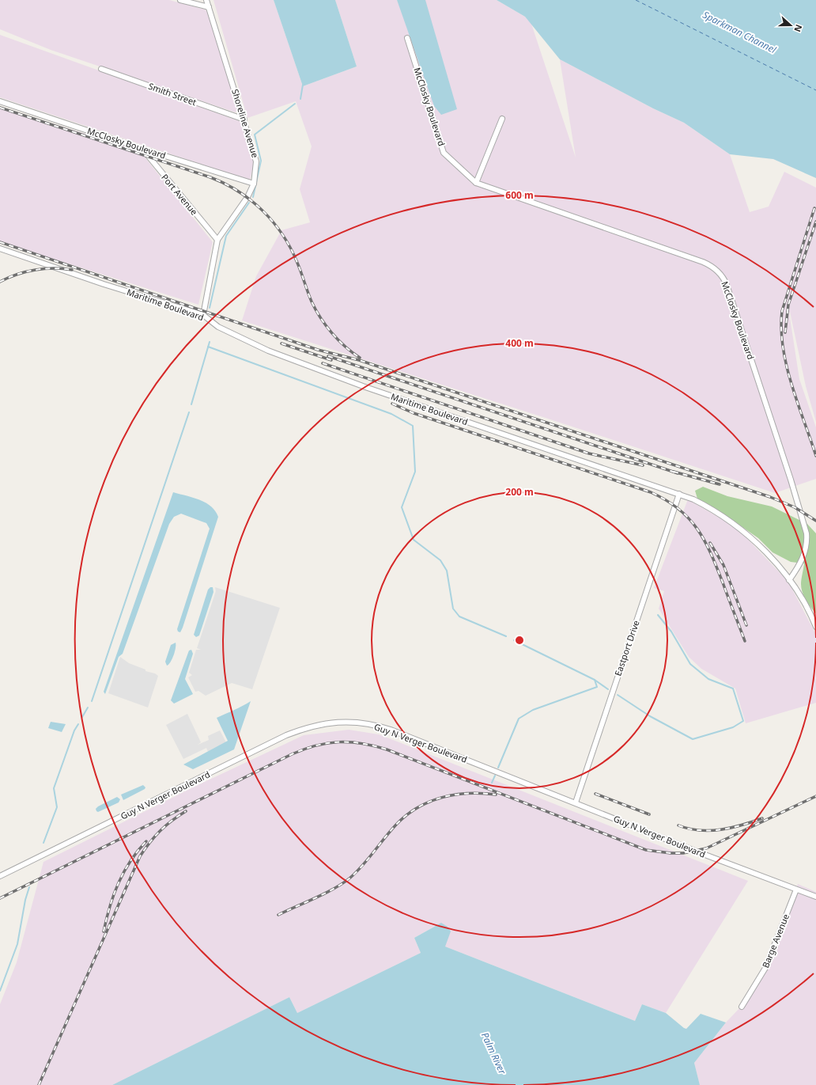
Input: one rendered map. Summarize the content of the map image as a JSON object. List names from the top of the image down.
{
  "streets": {
    "street": [
      "Smith Street",
      "McClosky Boulevard",
      "Shoreline Avenue",
      "Port Avenue",
      "Maritime Boulevard",
      "Eastport Drive",
      "Guy N Verger Boulevard",
      "Barge Avenue"
    ]
  },
  "crossings": [
    ["Smith Street", "Shoreline Avenue"],
    ["McClosky Boulevard", "Shoreline Avenue"],
    ["McClosky Boulevard", "Port Avenue"],
    ["McClosky Boulevard", "Maritime Boulevard"],
    ["Shoreline Avenue", "Port Avenue"],
    ["Shoreline Avenue", "Maritime Boulevard"],
    ["Maritime Boulevard", "Eastport Drive"],
    ["Eastport Drive", "Guy N Verger Boulevard"],
    ["Guy N Verger Boulevard", "Barge Avenue"]
  ],
  "water": ["Sparkman Channel", "Palm River"],
  "north": "right",
  "rings": ["600 m", "400 m", "200 m"]
}
